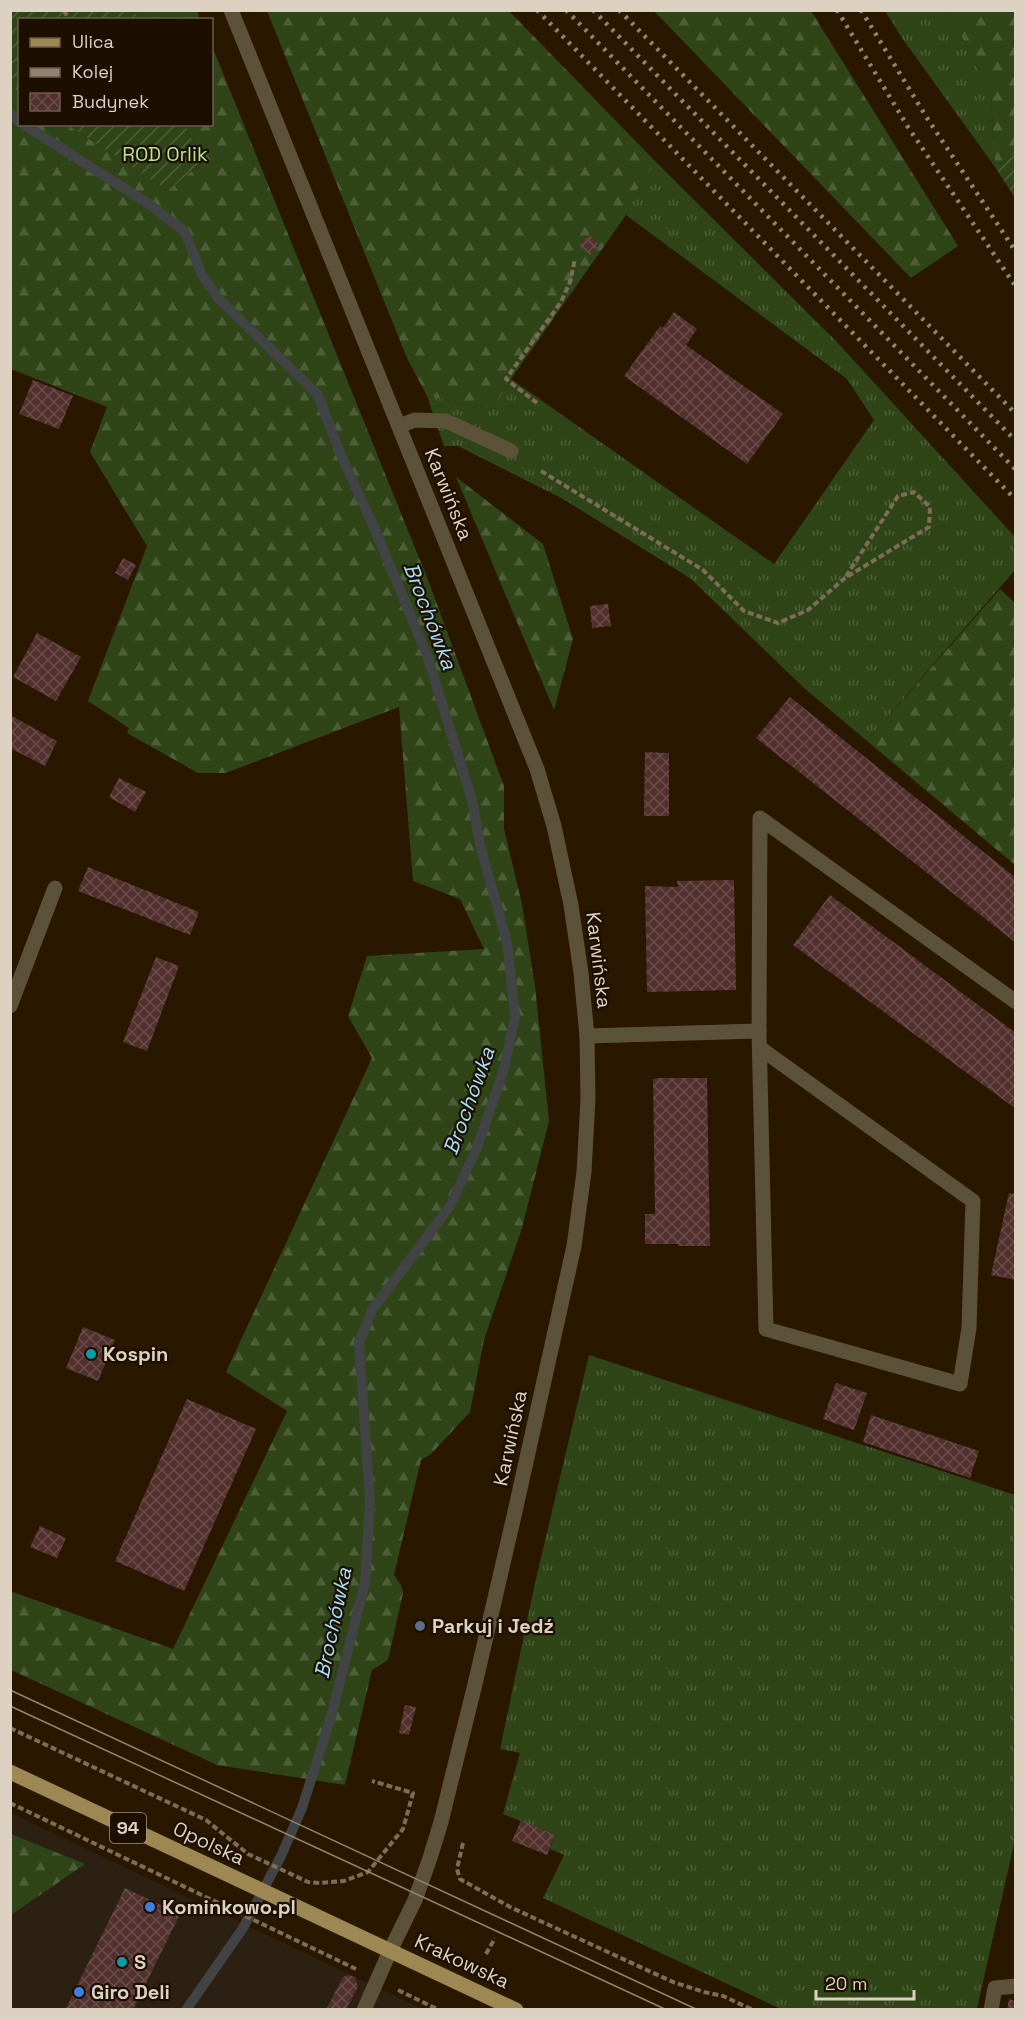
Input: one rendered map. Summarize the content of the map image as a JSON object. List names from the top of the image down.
{
  "streets": {
    "main road": ["94", "Opolska", "Krakowska"],
    "street": ["Karwińska"]
  },
  "crossings": [
    ["Karwińska", "Opolska"],
    ["Karwińska", "Krakowska"],
    ["Opolska", "Krakowska"]
  ],
  "water": ["Brochówka"],
  "parks": ["ROD Orlik"],
  "places": [
    "Kospin",
    "Parkuj i Jedź",
    "Kominkowo.pl",
    "S",
    "Giro Deli"
  ],
  "legend": ["Ulica", "Kolej", "Budynek"],
  "scale_bar": "20 m"
}
